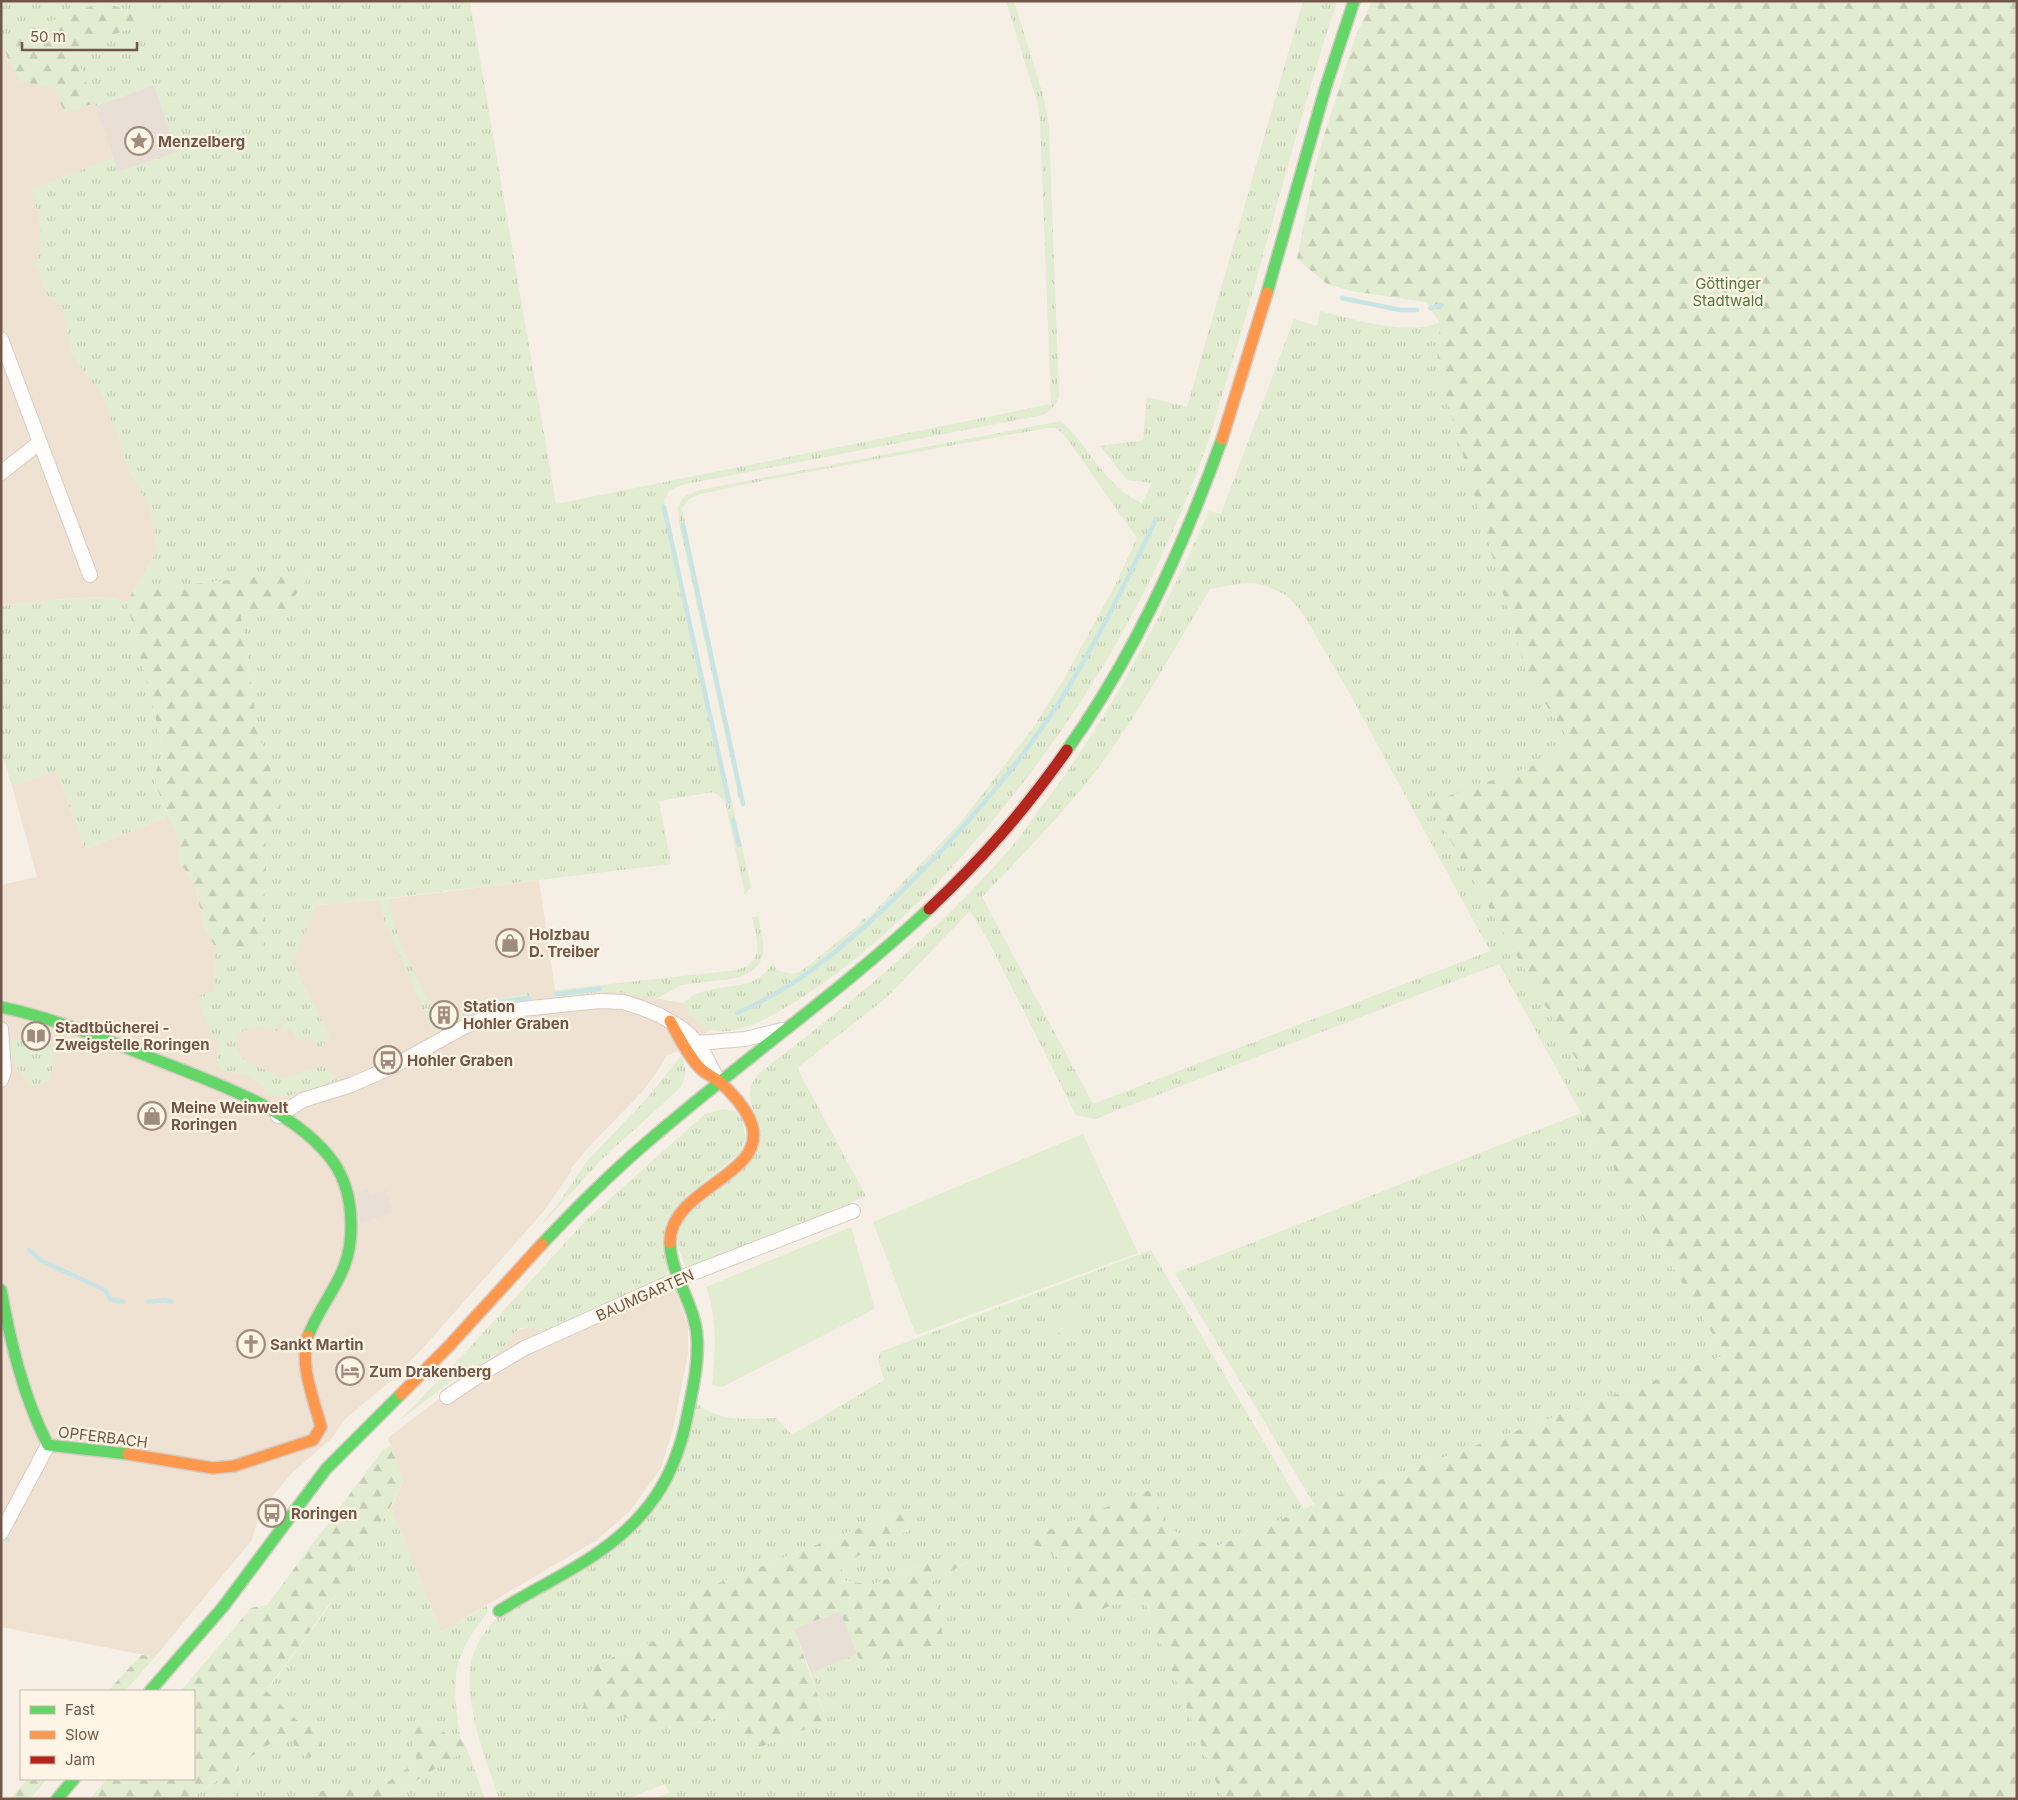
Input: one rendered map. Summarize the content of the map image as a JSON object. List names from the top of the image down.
{
  "streets": {
    "main road": ["OPFERBACH"],
    "street": ["BAUMGARTEN"]
  },
  "parks": ["Göttinger Stadtwald"],
  "places": {
    "place": ["Menzelberg"],
    "shop": ["Holzbau D. Treiber", "Meine Weinwelt Roringen"],
    "building": ["Station Hohler Graben"],
    "library": ["Stadtbücherei - Zweigstelle Roringen"],
    "bus stop": ["Hohler Graben", "Roringen"],
    "church": ["Sankt Martin"],
    "hotel": ["Zum Drakenberg"]
  },
  "legend": ["Fast", "Slow", "Jam"],
  "scale_bar": "50 m"
}
